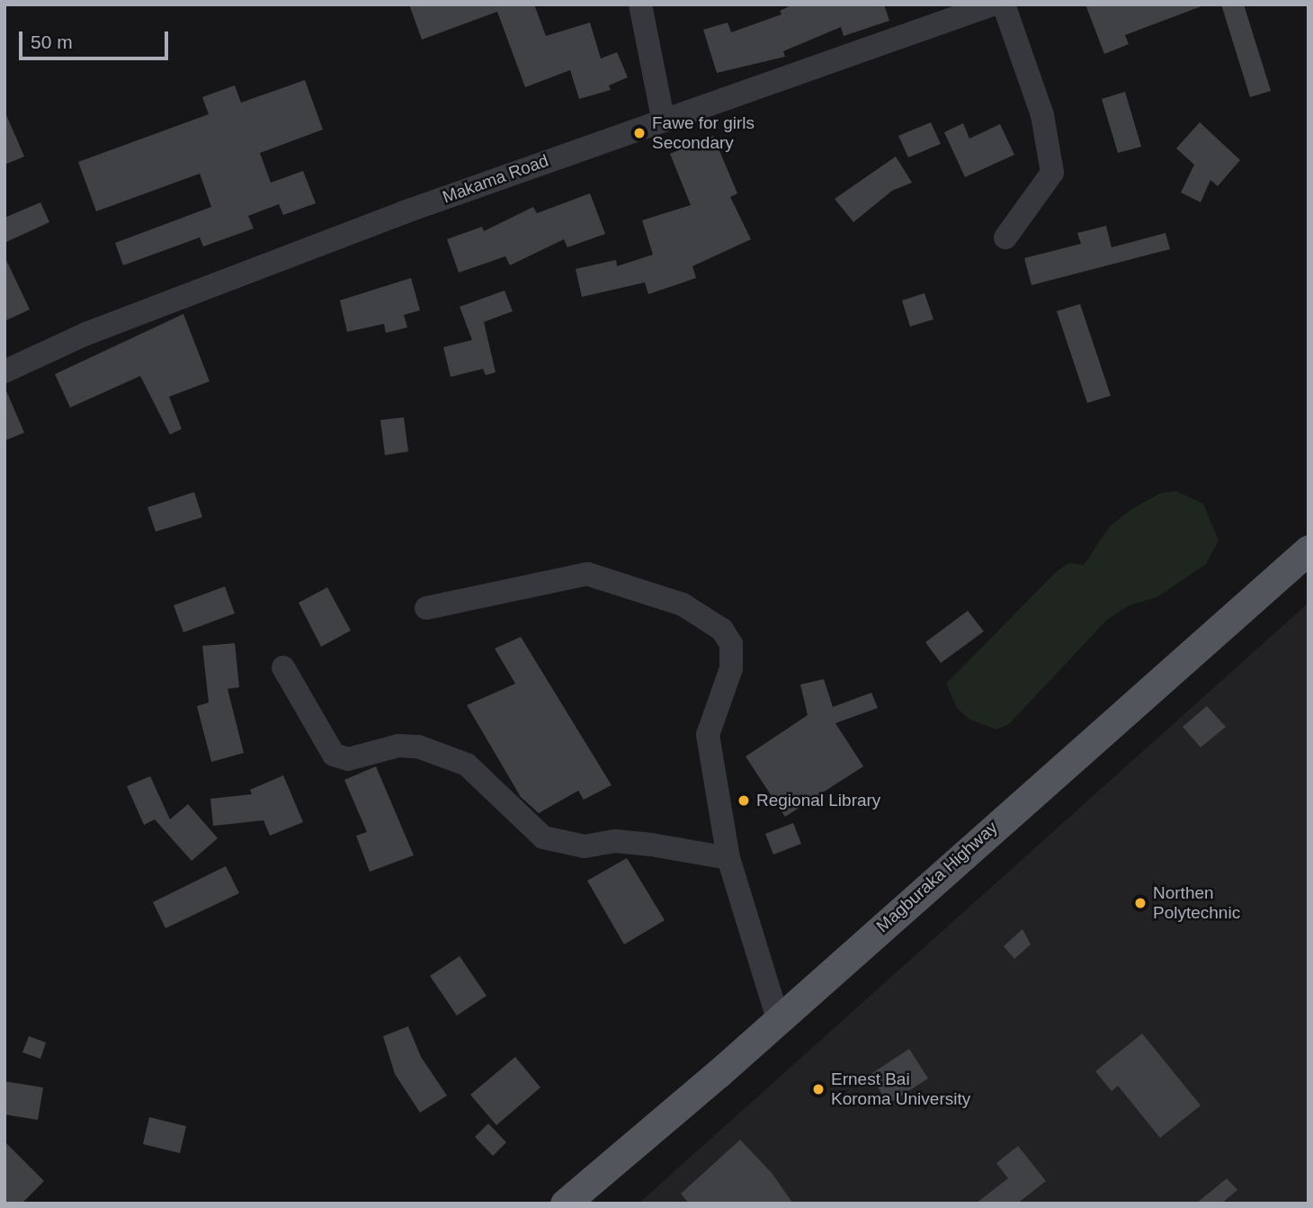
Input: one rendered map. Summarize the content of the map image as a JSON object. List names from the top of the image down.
{
  "streets": {
    "main road": ["Magburaka Highway"],
    "street": ["Makama Road"]
  },
  "places": [
    "Fawe for girls Secondary",
    "Regional Library",
    "Northen Polytechnic",
    "Ernest Bai Koroma University"
  ],
  "scale_bar": "50 m"
}
